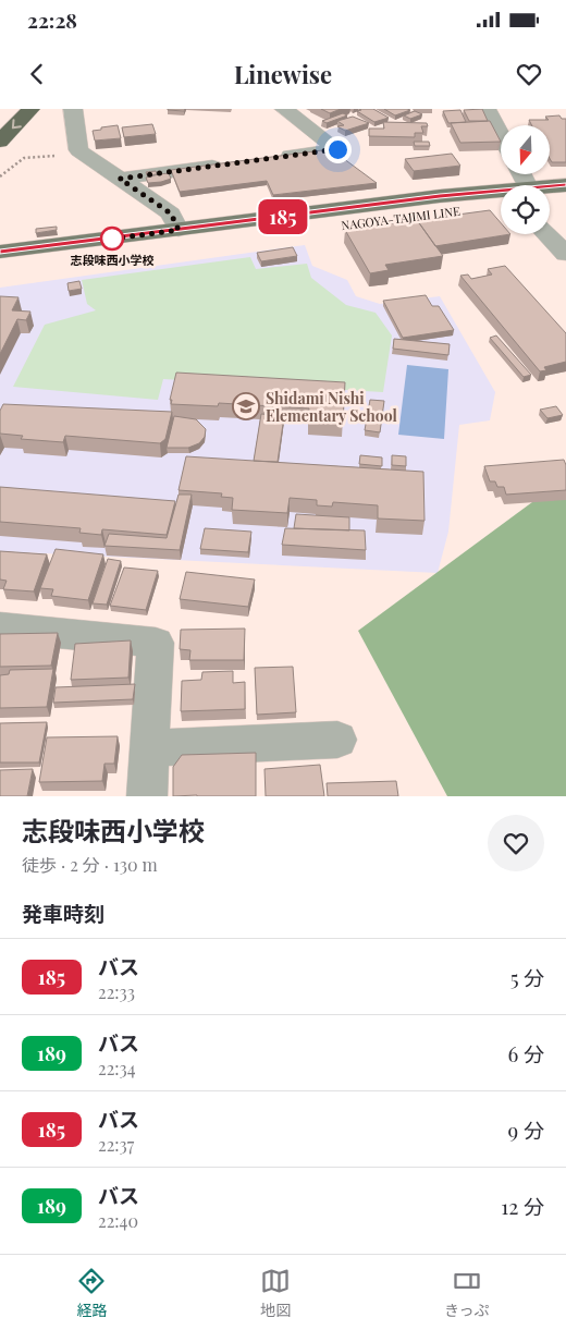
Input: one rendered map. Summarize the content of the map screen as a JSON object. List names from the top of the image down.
{
  "streets": {
    "main road": ["NAGOYA-TAJIMI LINE"]
  },
  "places": {
    "other": ["志段味西小学校"],
    "school or university": ["Shidami Nishi Elementary School"]
  },
  "lines": ["bus line 185"],
  "north": "bottom",
  "page": {
    "status": "22:28",
    "header": "Linewise",
    "on_map": "185",
    "heading": [
      ["志段味西小学校", "徒歩 · 2 分 · 130 m"],
      "発車時刻"
    ],
    "list": [
      {
        "mark": "185",
        "name": "バス",
        "note": "22:33",
        "value": "5 分"
      },
      {
        "mark": "189",
        "name": "バス",
        "note": "22:34",
        "value": "6 分"
      },
      {
        "mark": "185",
        "name": "バス",
        "note": "22:37",
        "value": "9 分"
      },
      {
        "mark": "189",
        "name": "バス",
        "note": "22:40",
        "value": "12 分"
      }
    ],
    "tabs": ["経路", "地図", "きっぷ"]
  }
}
